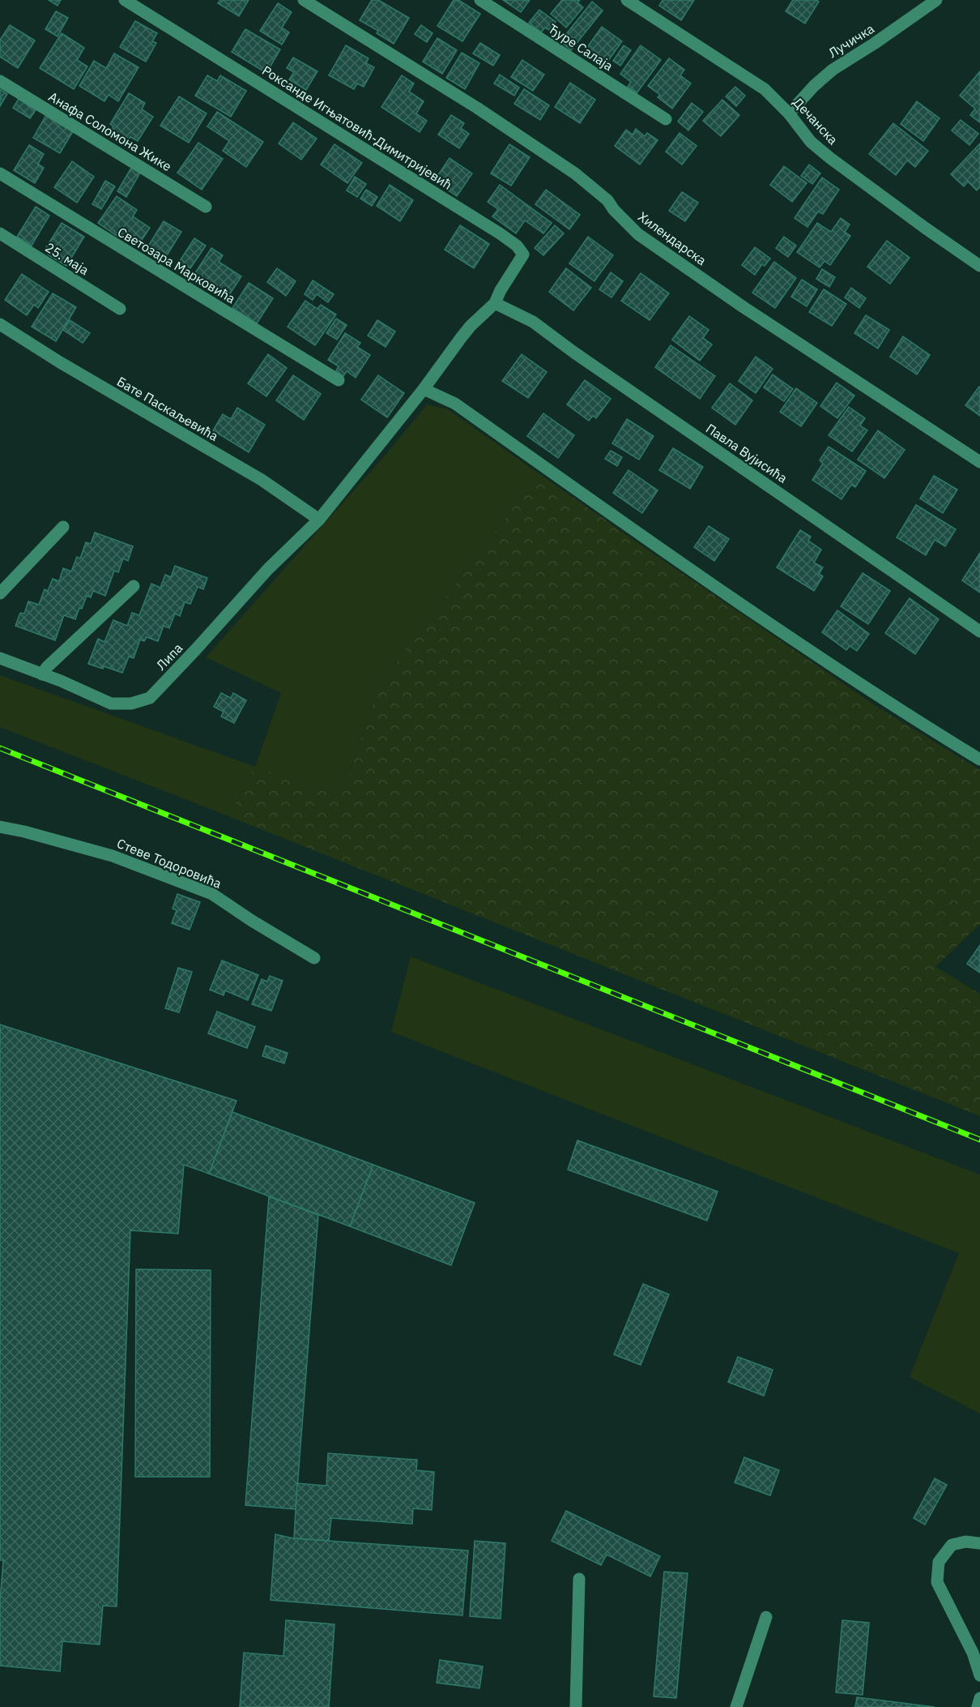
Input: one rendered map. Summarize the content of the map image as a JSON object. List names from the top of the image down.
{
  "streets": {
    "street": [
      "Лучичка",
      "Ђуре Салаја",
      "Дечанска",
      "Роксанде Игњатовић-Димитријевић",
      "Анафа Соломона Жике",
      "Хилендарска",
      "25. маја",
      "Светозара Марковића",
      "Бате Паскаљевића",
      "Павла Вујисића",
      "Липа",
      "Стеве Тодоровића"
    ]
  },
  "crossings": [
    ["Лучичка", "Дечанска"],
    ["Роксанде Игњатовић-Димитријевић", "Павла Вујисића"],
    ["Роксанде Игњатовић-Димитријевић", "Липа"],
    ["Бате Паскаљевића", "Липа"],
    ["Павла Вујисића", "Липа"]
  ]
}
